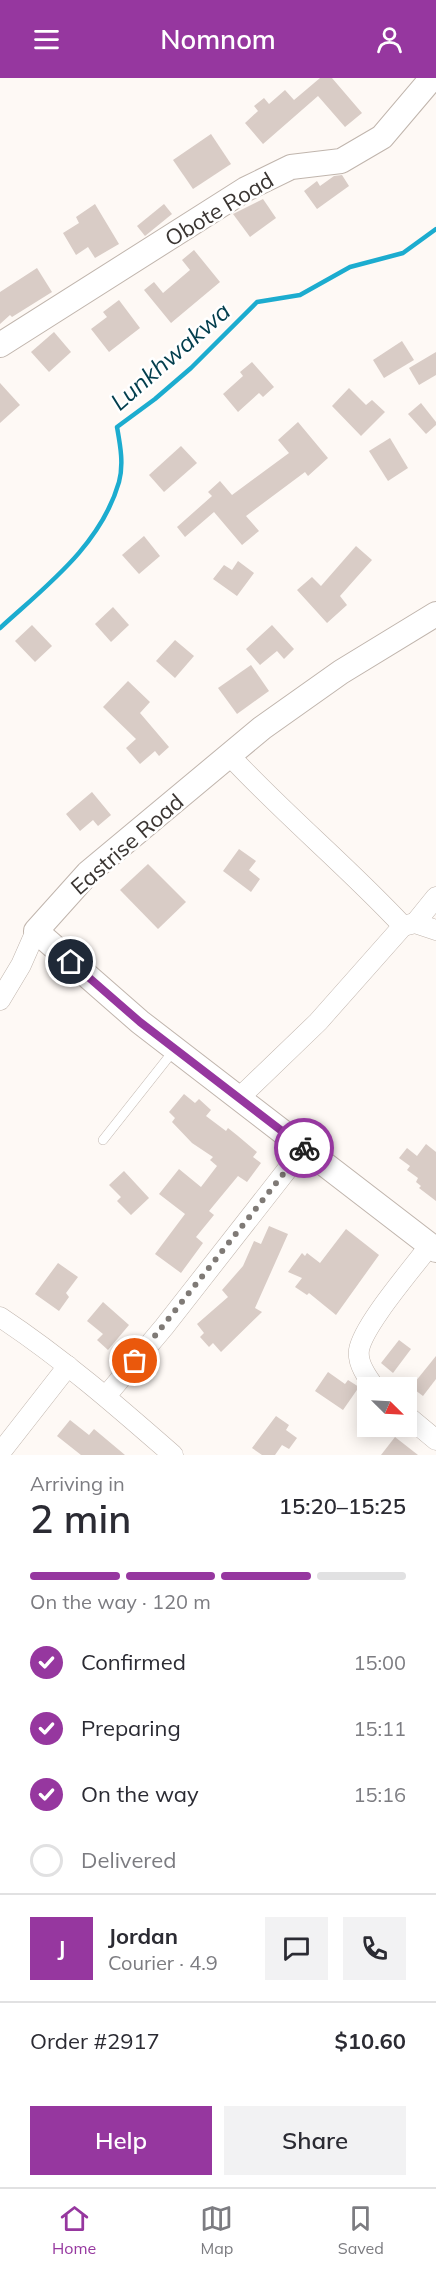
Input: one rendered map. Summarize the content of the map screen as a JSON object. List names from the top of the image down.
{
  "streets": {
    "street": ["Obote Road", "Eastrise Road"]
  },
  "water": ["Lunkhwakwa"],
  "north": "bottom right",
  "page": {
    "header": "Nomnom",
    "heading": ["2 min", "Arriving in", "15:20–15:25"],
    "panel": [
      "Jordan",
      "Courier · 4.9",
      "Order #2917",
      "$10.60"
    ],
    "bar": "On the way · 120 m",
    "list": [
      ["Confirmed", "15:00"],
      ["Preparing", "15:11"],
      ["On the way", "15:16"],
      "Delivered"
    ],
    "round": "J",
    "buttons": ["Help", "Share"],
    "tabs": ["Home", "Map", "Saved"]
  }
}
